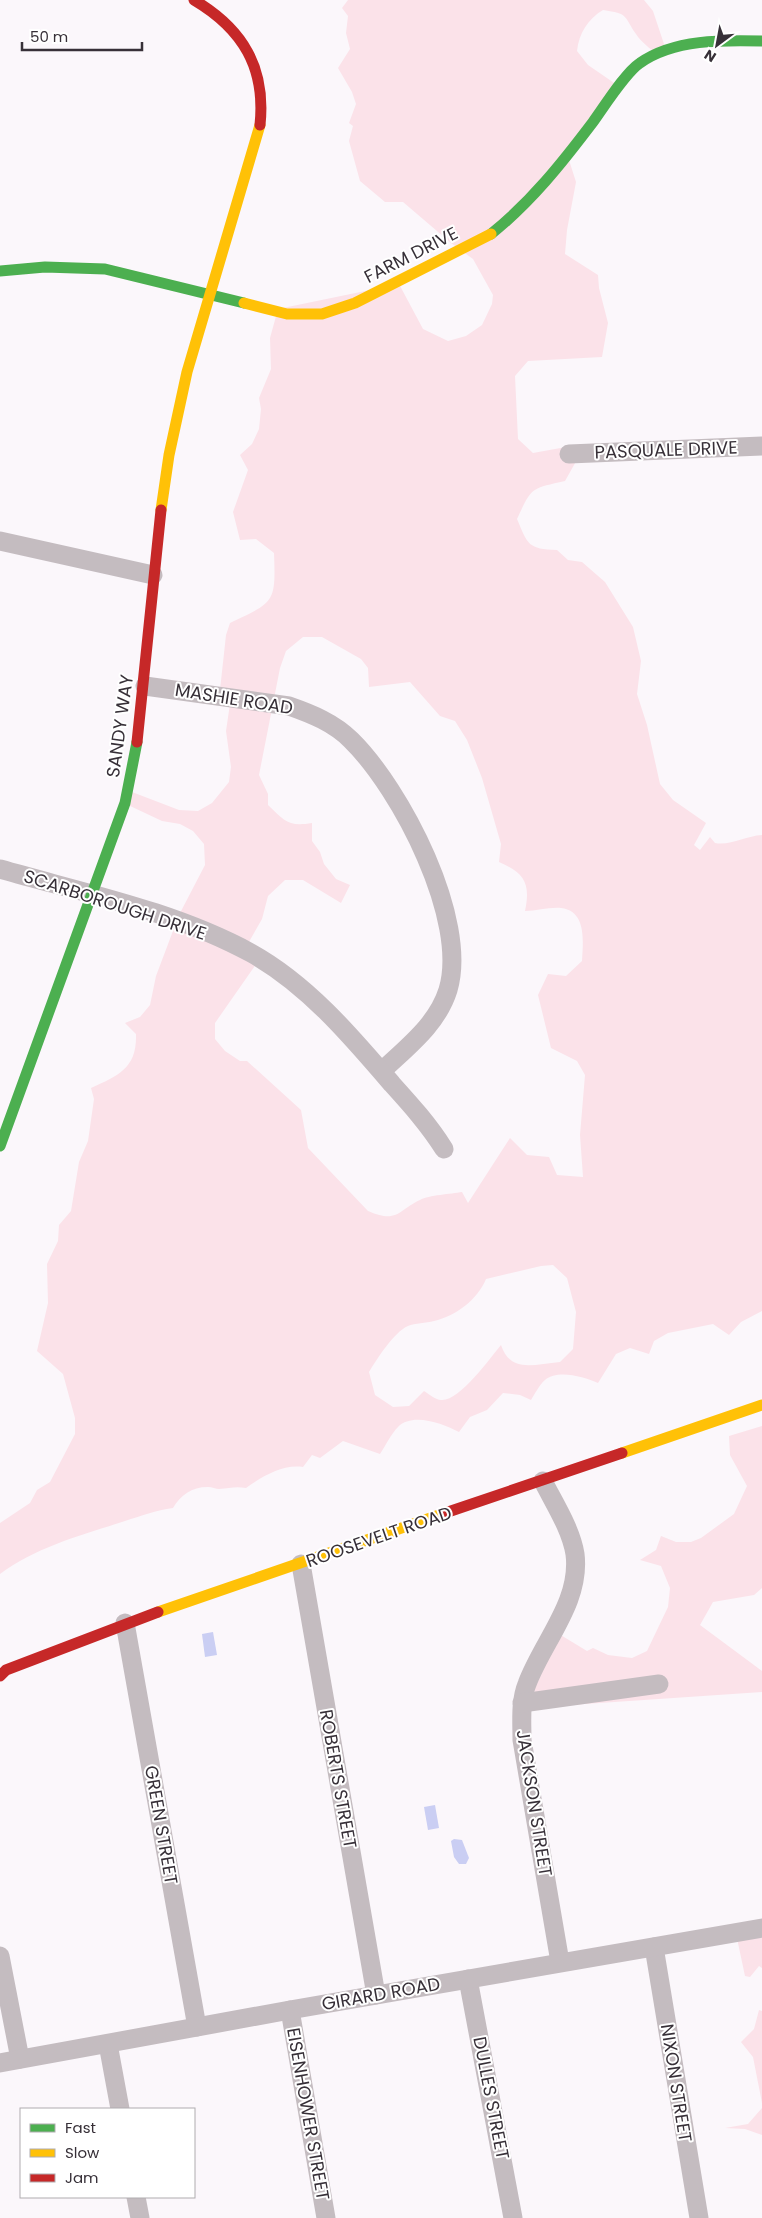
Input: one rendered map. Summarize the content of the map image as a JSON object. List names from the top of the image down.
{
  "streets": {
    "street": [
      "FARM DRIVE",
      "PASQUALE DRIVE",
      "MASHIE ROAD",
      "SANDY WAY",
      "SCARBOROUGH DRIVE",
      "ROOSEVELT ROAD",
      "ROBERTS STREET",
      "JACKSON STREET",
      "GREEN STREET",
      "GIRARD ROAD",
      "NIXON STREET",
      "DULLES STREET",
      "EISENHOWER STREET"
    ]
  },
  "crossings": [
    ["FARM DRIVE", "SANDY WAY"],
    ["MASHIE ROAD", "SANDY WAY"],
    ["MASHIE ROAD", "SCARBOROUGH DRIVE"],
    ["SANDY WAY", "SCARBOROUGH DRIVE"],
    ["ROOSEVELT ROAD", "ROBERTS STREET"],
    ["ROOSEVELT ROAD", "JACKSON STREET"],
    ["ROOSEVELT ROAD", "GREEN STREET"],
    ["ROBERTS STREET", "GIRARD ROAD"],
    ["JACKSON STREET", "GIRARD ROAD"],
    ["GREEN STREET", "GIRARD ROAD"],
    ["GIRARD ROAD", "NIXON STREET"],
    ["GIRARD ROAD", "DULLES STREET"],
    ["GIRARD ROAD", "EISENHOWER STREET"]
  ],
  "legend": ["Fast", "Slow", "Jam"],
  "scale_bar": "50 m",
  "north": "bottom left"
}
